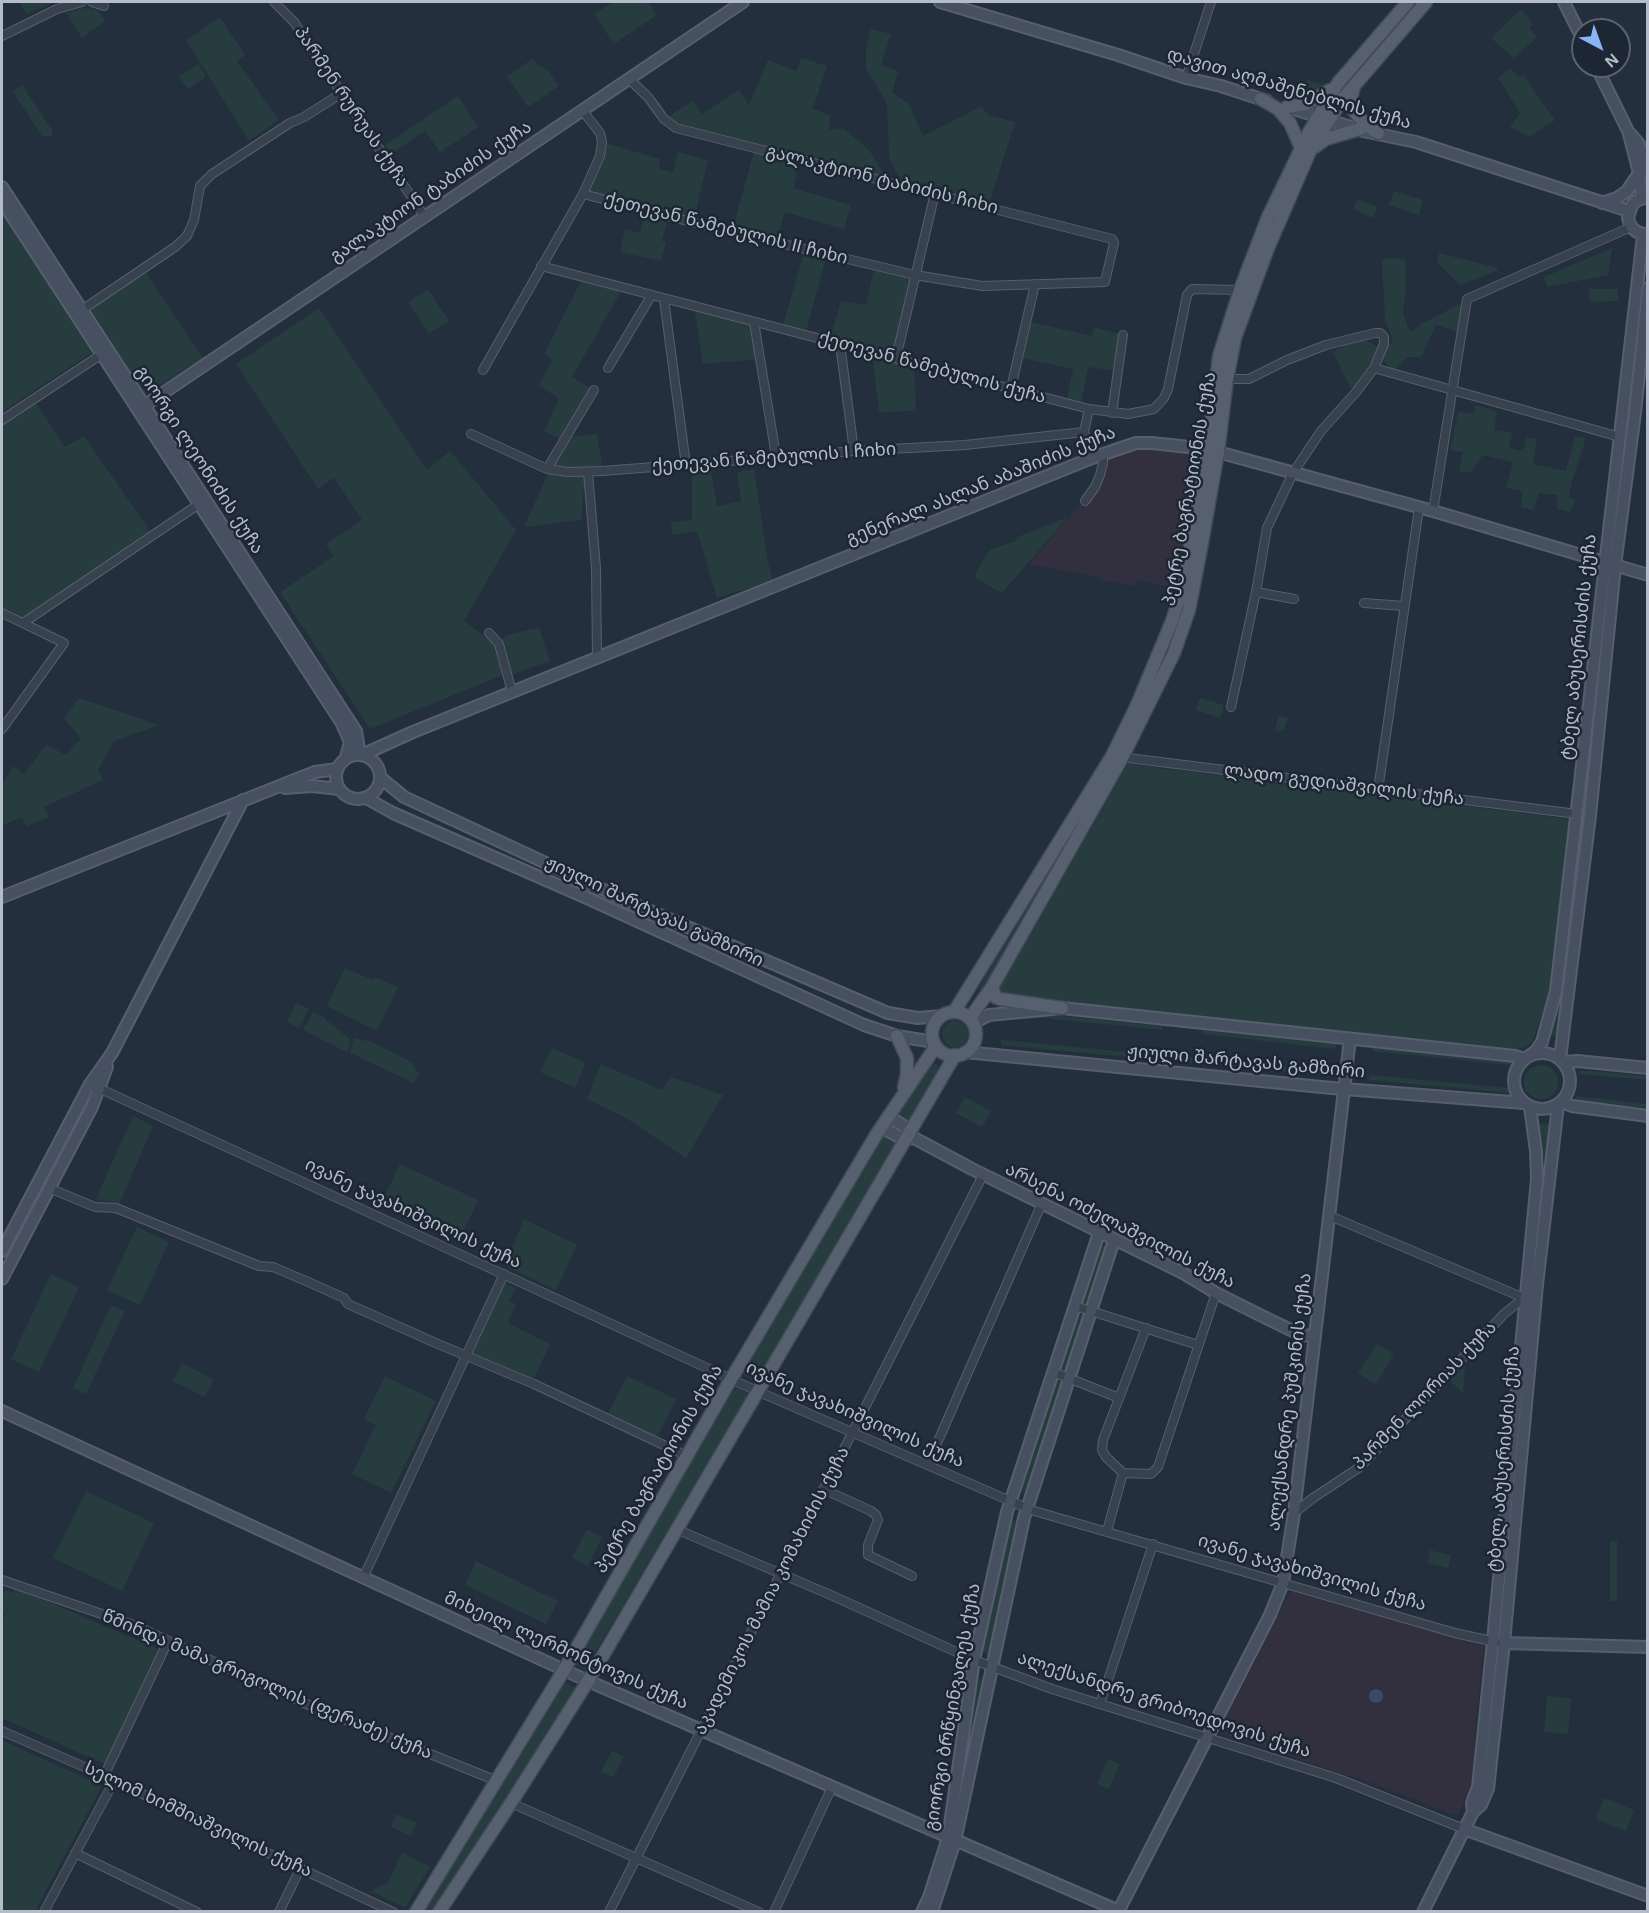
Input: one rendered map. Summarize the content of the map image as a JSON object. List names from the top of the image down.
{
  "streets": {
    "main road": ["პეტრე ბაგრატიონის ქუჩა"],
    "street": [
      "დავით აღმაშენებლის ქუჩა",
      "პარმენ რურუას ქუჩა",
      "გალაკტიონ ტაბიძის ჩიხი",
      "გალაკტიონ ტაბიძის ქუჩა",
      "ქეთევან წამებულის II ჩიხი",
      "ქეთევან წამებულის ქუჩა",
      "ქეთევან წამებულის I ჩიხი",
      "გიორგი ლეონიძის ქუჩა",
      "გენერალ ასლან აბაშიძის ქუჩა",
      "ტბელ აბუსერისძის ქუჩა",
      "ლადო გუდიაშვილის ქუჩა",
      "ჟიული შარტავას გამზირი",
      "ივანე ჯავახიშვილის ქუჩა",
      "არსენა ოძელაშვილის ქუჩა",
      "პარმენ ლორიას ქუჩა",
      "ალექსანდრე პუშკინის ქუჩა",
      "აკადემიკოს მამია კომახიძის ქუჩა",
      "მიხეილ ლერმონტოვის ქუჩა",
      "წმინდა მამა გრიგოლის (ფერაძე) ქუჩა",
      "ალექსანდრე გრიბოედოვის ქუჩა",
      "გიორგი ბრწყინვალეს ქუჩა",
      "სელიმ ხიმშიაშვილის ქუჩა"
    ]
  },
  "crossings": [
    ["დავით აღმაშენებლის ქუჩა", "პეტრე ბაგრატიონის ქუჩა"],
    ["პარმენ რურუას ქუჩა", "გალაკტიონ ტაბიძის ქუჩა"],
    ["გალაკტიონ ტაბიძის ჩიხი", "გალაკტიონ ტაბიძის ქუჩა"],
    ["გალაკტიონ ტაბიძის ჩიხი", "ქეთევან წამებულის II ჩიხი"],
    ["გალაკტიონ ტაბიძის ქუჩა", "გიორგი ლეონიძის ქუჩა"],
    ["ქეთევან წამებულის II ჩიხი", "ქეთევან წამებულის ქუჩა"],
    ["ქეთევან წამებულის ქუჩა", "პეტრე ბაგრატიონის ქუჩა"],
    ["გიორგი ლეონიძის ქუჩა", "გენერალ ასლან აბაშიძის ქუჩა"],
    ["გიორგი ლეონიძის ქუჩა", "ჟიული შარტავას გამზირი"],
    ["გენერალ ასლან აბაშიძის ქუჩა", "პეტრე ბაგრატიონის ქუჩა"],
    ["გენერალ ასლან აბაშიძის ქუჩა", "ტბელ აბუსერისძის ქუჩა"],
    ["გენერალ ასლან აბაშიძის ქუჩა", "ჟიული შარტავას გამზირი"],
    ["პეტრე ბაგრატიონის ქუჩა", "ლადო გუდიაშვილის ქუჩა"],
    ["პეტრე ბაგრატიონის ქუჩა", "ჟიული შარტავას გამზირი"],
    ["პეტრე ბაგრატიონის ქუჩა", "ივანე ჯავახიშვილის ქუჩა"],
    ["პეტრე ბაგრატიონის ქუჩა", "მიხეილ ლერმონტოვის ქუჩა"],
    ["პეტრე ბაგრატიონის ქუჩა", "წმინდა მამა გრიგოლის (ფერაძე) ქუჩა"],
    ["ტბელ აბუსერისძის ქუჩა", "ლადო გუდიაშვილის ქუჩა"],
    ["ტბელ აბუსერისძის ქუჩა", "ჟიული შარტავას გამზირი"],
    ["ტბელ აბუსერისძის ქუჩა", "ივანე ჯავახიშვილის ქუჩა"],
    ["ტბელ აბუსერისძის ქუჩა", "პარმენ ლორიას ქუჩა"],
    ["ტბელ აბუსერისძის ქუჩა", "ალექსანდრე გრიბოედოვის ქუჩა"],
    ["ჟიული შარტავას გამზირი", "ალექსანდრე პუშკინის ქუჩა"],
    ["ივანე ჯავახიშვილის ქუჩა", "ალექსანდრე პუშკინის ქუჩა"],
    ["ივანე ჯავახიშვილის ქუჩა", "აკადემიკოს მამია კომახიძის ქუჩა"],
    ["ივანე ჯავახიშვილის ქუჩა", "გიორგი ბრწყინვალეს ქუჩა"],
    ["არსენა ოძელაშვილის ქუჩა", "ალექსანდრე პუშკინის ქუჩა"],
    ["არსენა ოძელაშვილის ქუჩა", "აკადემიკოს მამია კომახიძის ქუჩა"],
    ["არსენა ოძელაშვილის ქუჩა", "გიორგი ბრწყინვალეს ქუჩა"],
    ["პარმენ ლორიას ქუჩა", "ალექსანდრე პუშკინის ქუჩა"],
    ["ალექსანდრე პუშკინის ქუჩა", "მიხეილ ლერმონტოვის ქუჩა"],
    ["ალექსანდრე პუშკინის ქუჩა", "ალექსანდრე გრიბოედოვის ქუჩა"],
    ["აკადემიკოს მამია კომახიძის ქუჩა", "მიხეილ ლერმონტოვის ქუჩა"],
    ["აკადემიკოს მამია კომახიძის ქუჩა", "ალექსანდრე გრიბოედოვის ქუჩა"],
    ["მიხეილ ლერმონტოვის ქუჩა", "გიორგი ბრწყინვალეს ქუჩა"],
    ["ალექსანდრე გრიბოედოვის ქუჩა", "გიორგი ბრწყინვალეს ქუჩა"]
  ],
  "north": "bottom right"
}
